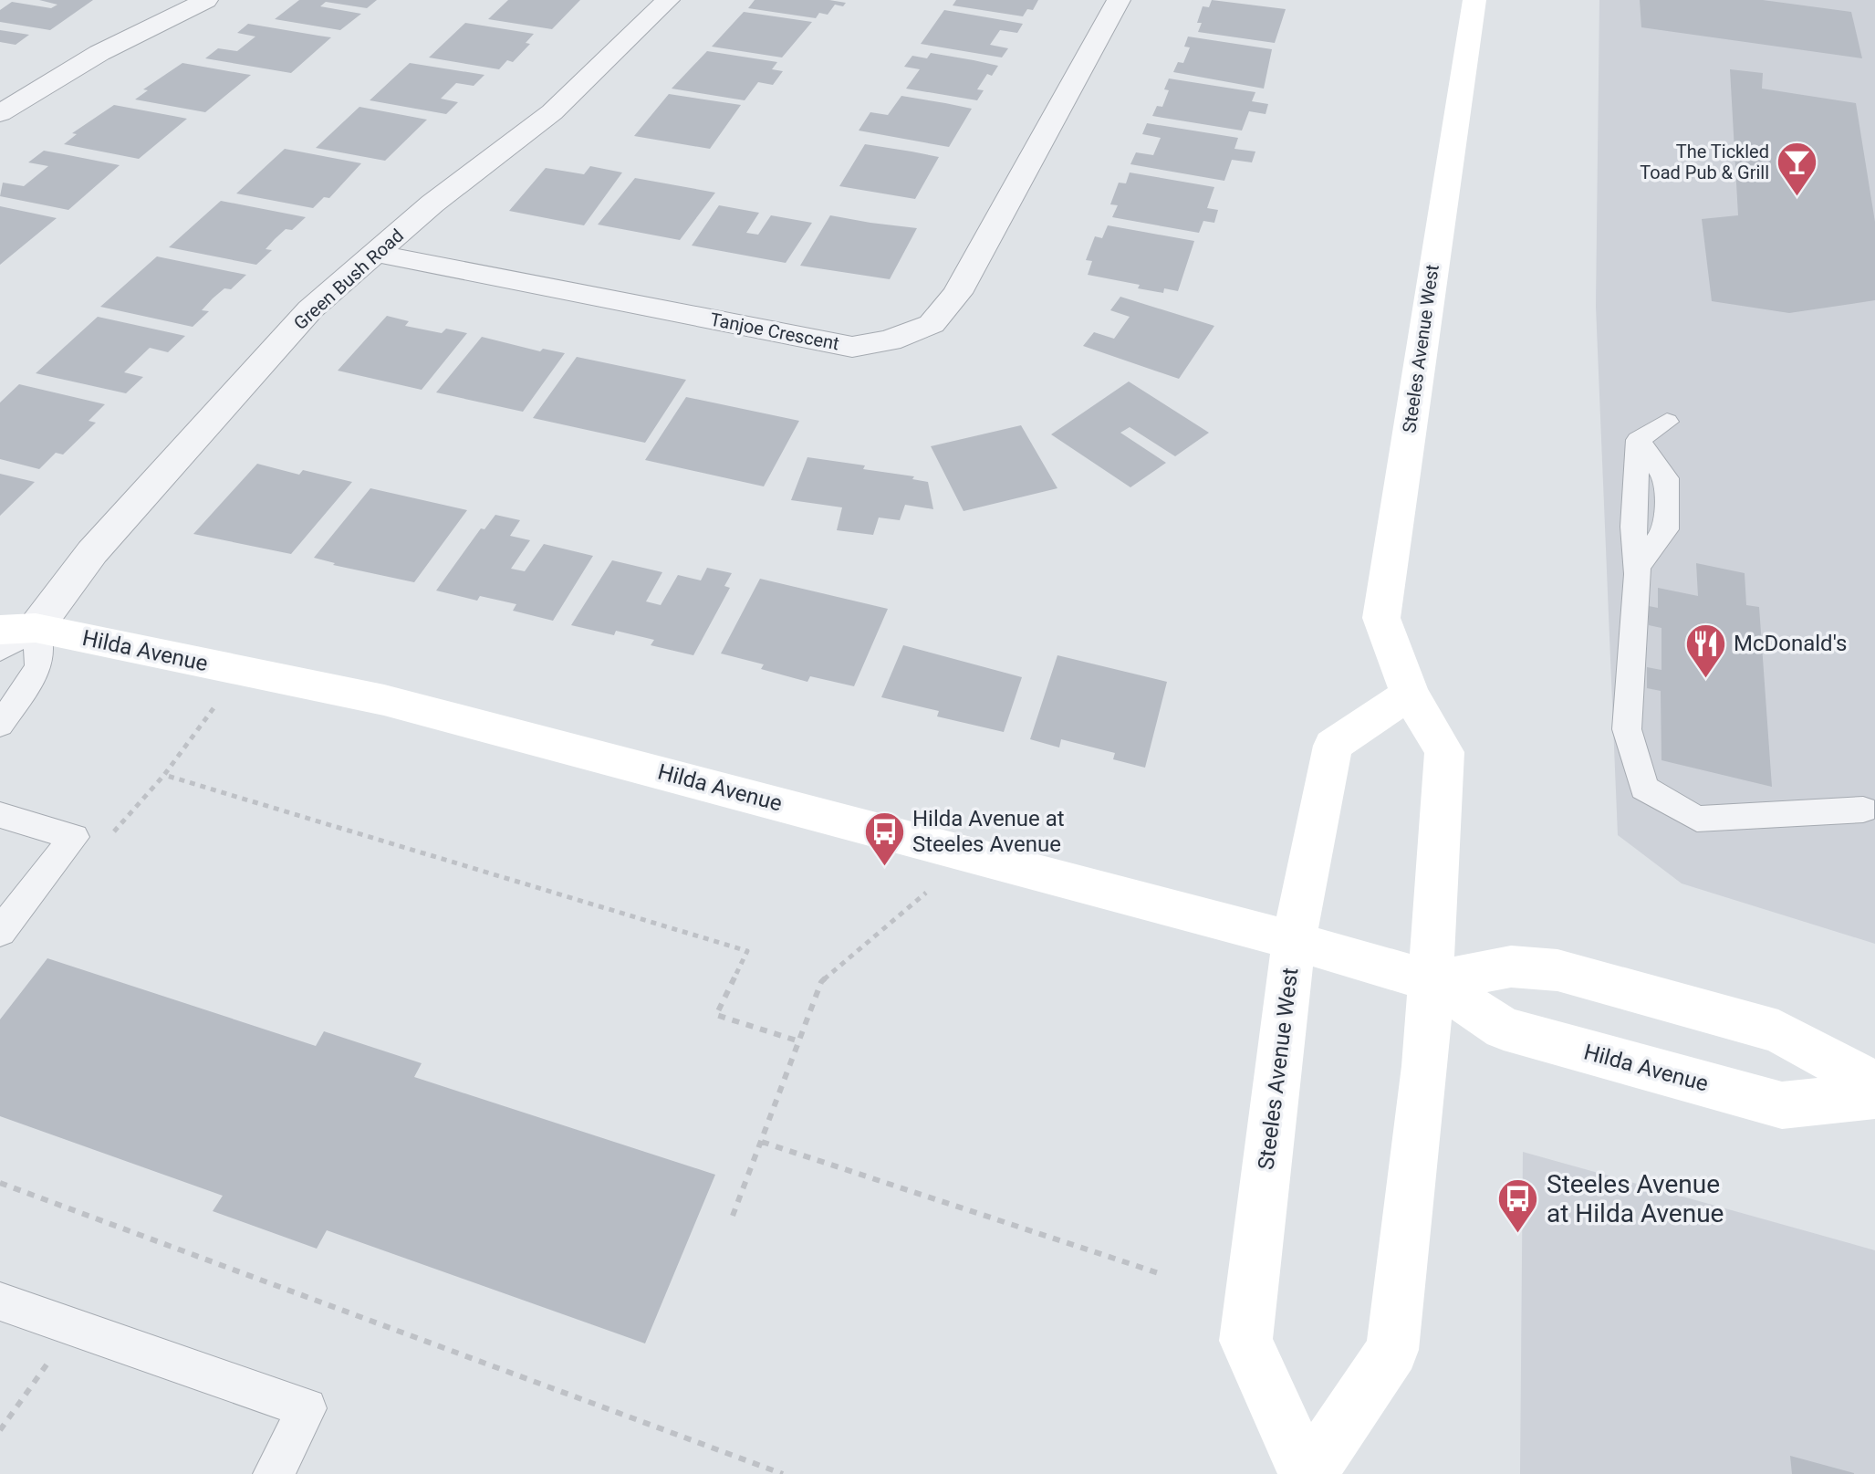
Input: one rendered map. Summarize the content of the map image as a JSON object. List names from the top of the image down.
{
  "streets": {
    "main road": ["Steeles Avenue West", "Hilda Avenue"],
    "street": ["Green Bush Road", "Tanjoe Crescent"]
  },
  "crossings": [
    ["Green Bush Road", "Tanjoe Crescent"],
    ["Green Bush Road", "Hilda Avenue"],
    ["Steeles Avenue West", "Hilda Avenue"]
  ],
  "places": {
    "bar": ["The Tickled Toad Pub & Grill"],
    "restaurant": ["McDonald's"],
    "bus stop": ["Hilda Avenue at Steeles Avenue", "Steeles Avenue at Hilda Avenue"]
  }
}
